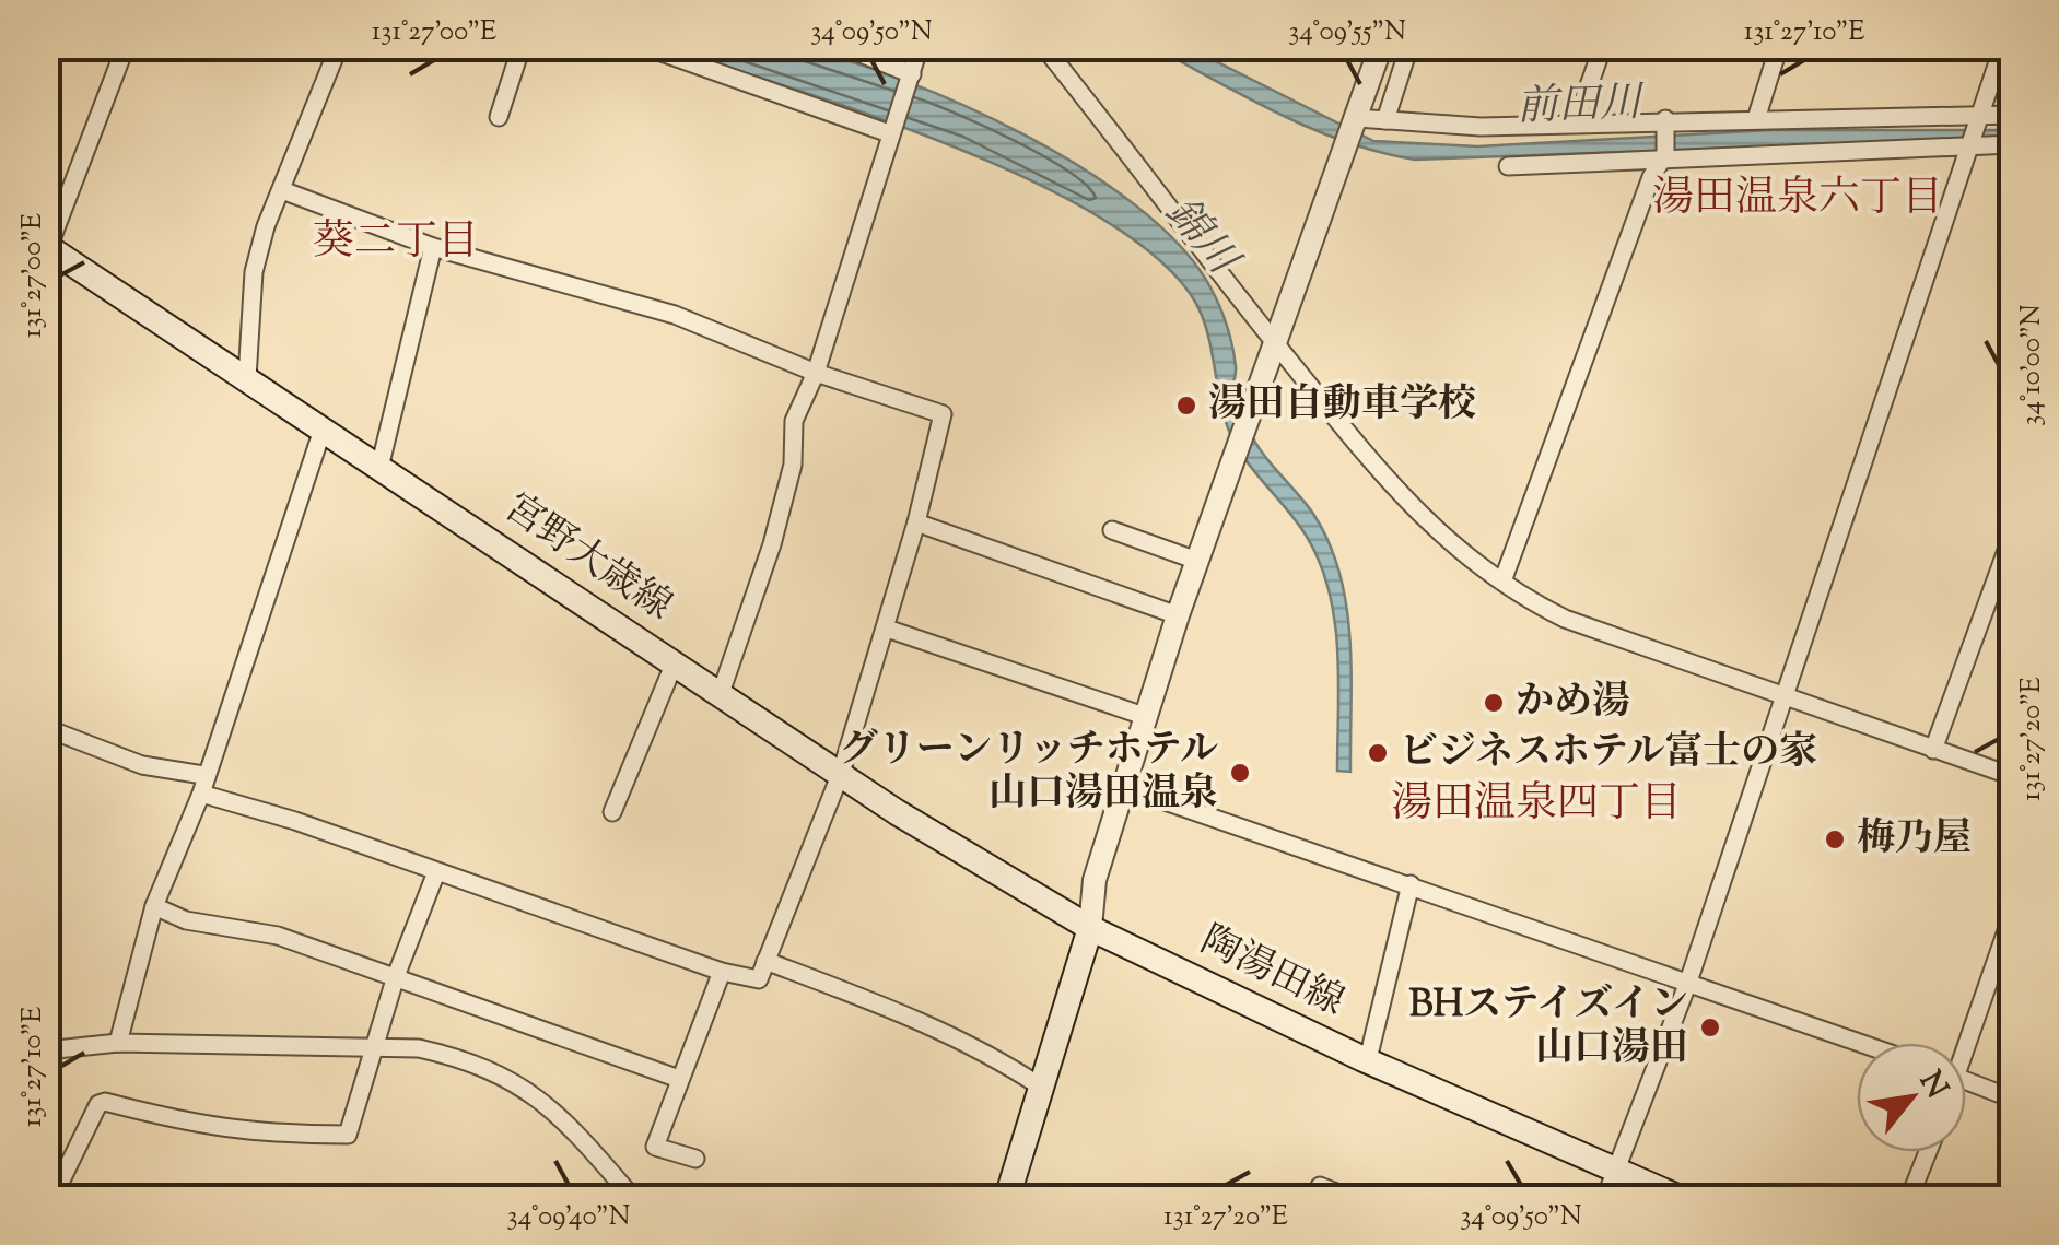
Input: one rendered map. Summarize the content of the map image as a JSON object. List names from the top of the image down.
{
  "streets": {
    "main road": ["宮野大歳線", "陶湯田線"]
  },
  "crossings": [
    ["宮野大歳線", "陶湯田線"]
  ],
  "districts": ["湯田温泉六丁目", "葵二丁目", "湯田温泉四丁目"],
  "water": ["前田川", "錦川"],
  "places": [
    "湯田自動車学校",
    "かめ湯",
    "ビジネスホテル富士の家",
    "グリーンリッチホテル 山口湯田温泉",
    "梅乃屋",
    "BHステイズイン 山口湯田"
  ],
  "north": "top right",
  "coordinates": [
    "131°27'00\"E",
    "34°09'50\"N",
    "34°09'55\"N",
    "131°27'10\"E",
    "34°10'00\"N",
    "131°27'20\"E",
    "34°09'40\"N"
  ]
}
